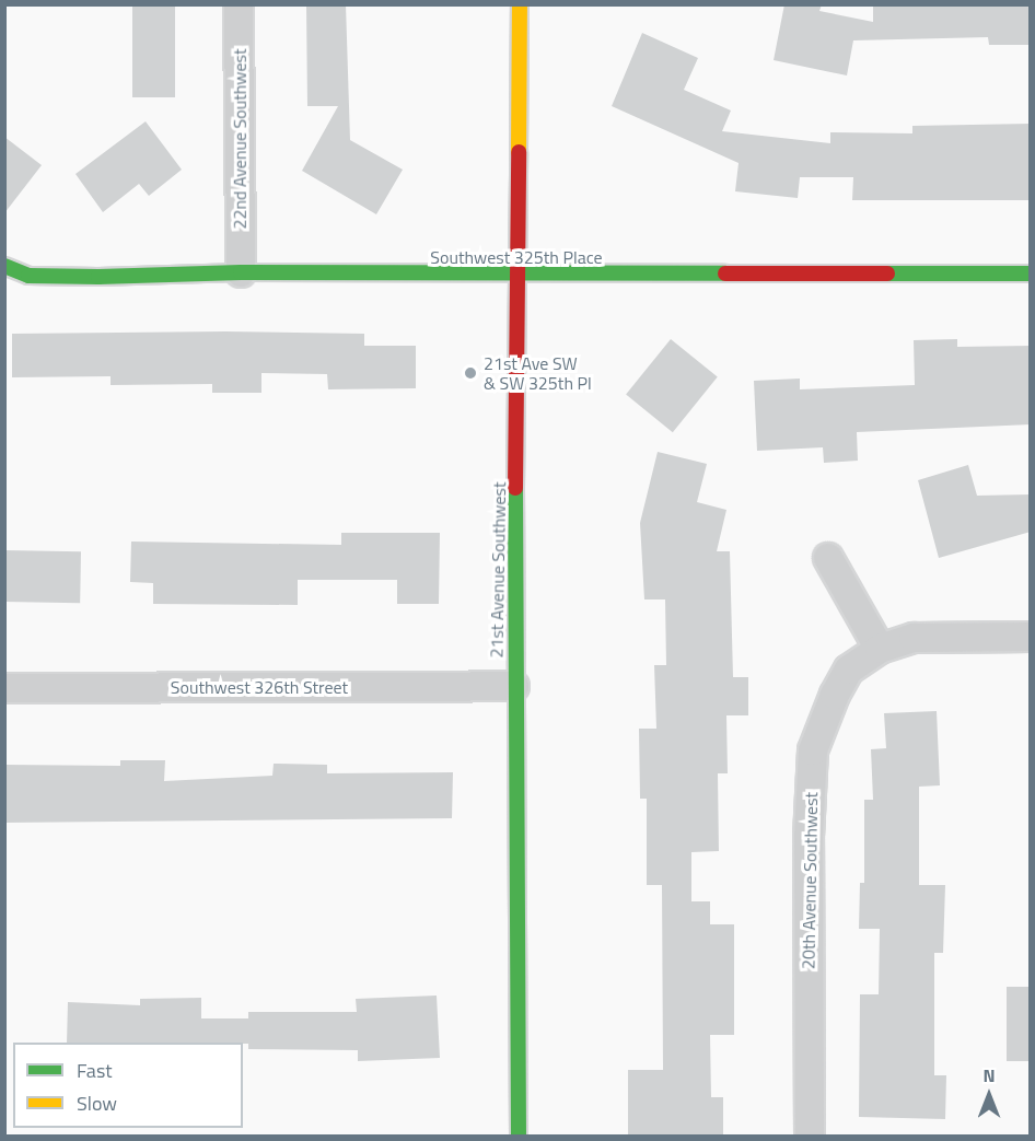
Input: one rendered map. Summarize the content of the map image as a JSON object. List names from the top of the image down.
{
  "streets": {
    "main road": ["Southwest 325th Place", "21st Avenue Southwest"],
    "street": ["22nd Avenue Southwest", "Southwest 326th Street", "20th Avenue Southwest"]
  },
  "crossings": [
    ["22nd Avenue Southwest", "Southwest 325th Place"],
    ["Southwest 325th Place", "21st Avenue Southwest"],
    ["21st Avenue Southwest", "Southwest 326th Street"]
  ],
  "places": ["21st Ave SW & SW 325th Pl"],
  "legend": ["Fast", "Slow"],
  "north": "top"
}
